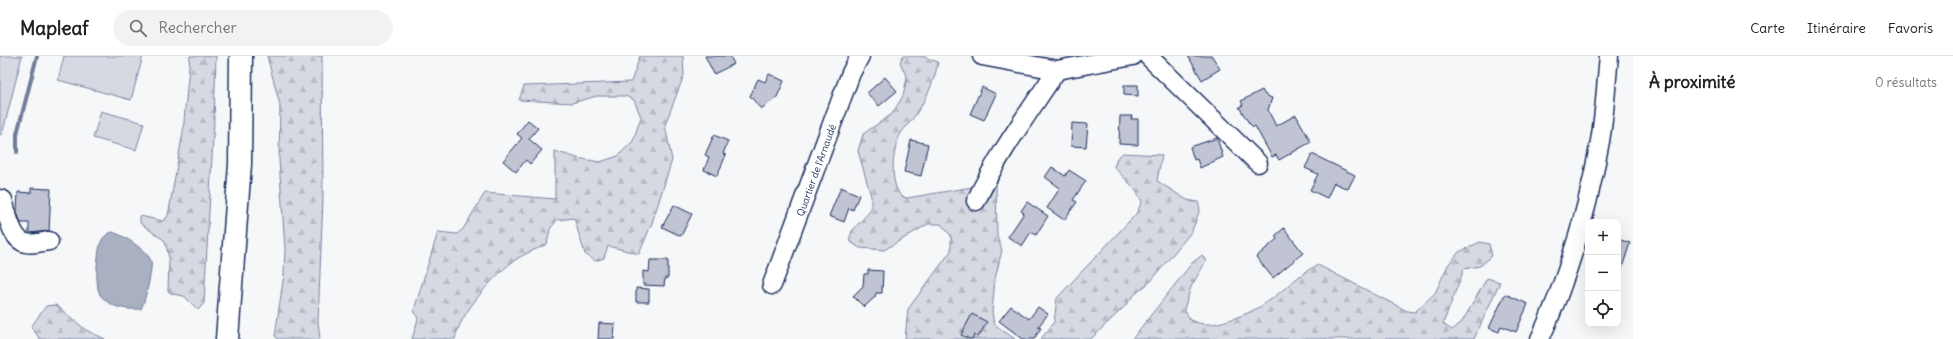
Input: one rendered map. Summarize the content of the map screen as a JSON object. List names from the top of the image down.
{
  "streets": {
    "street": ["Quartier de l'Arnaudé"]
  },
  "page": {
    "header": "Mapleaf",
    "search": "Rechercher",
    "nav": ["Carte", "Itinéraire", "Favoris"],
    "heading": ["À proximité", "0 résultats"],
    "map_buttons": ["+", "−"]
  }
}
